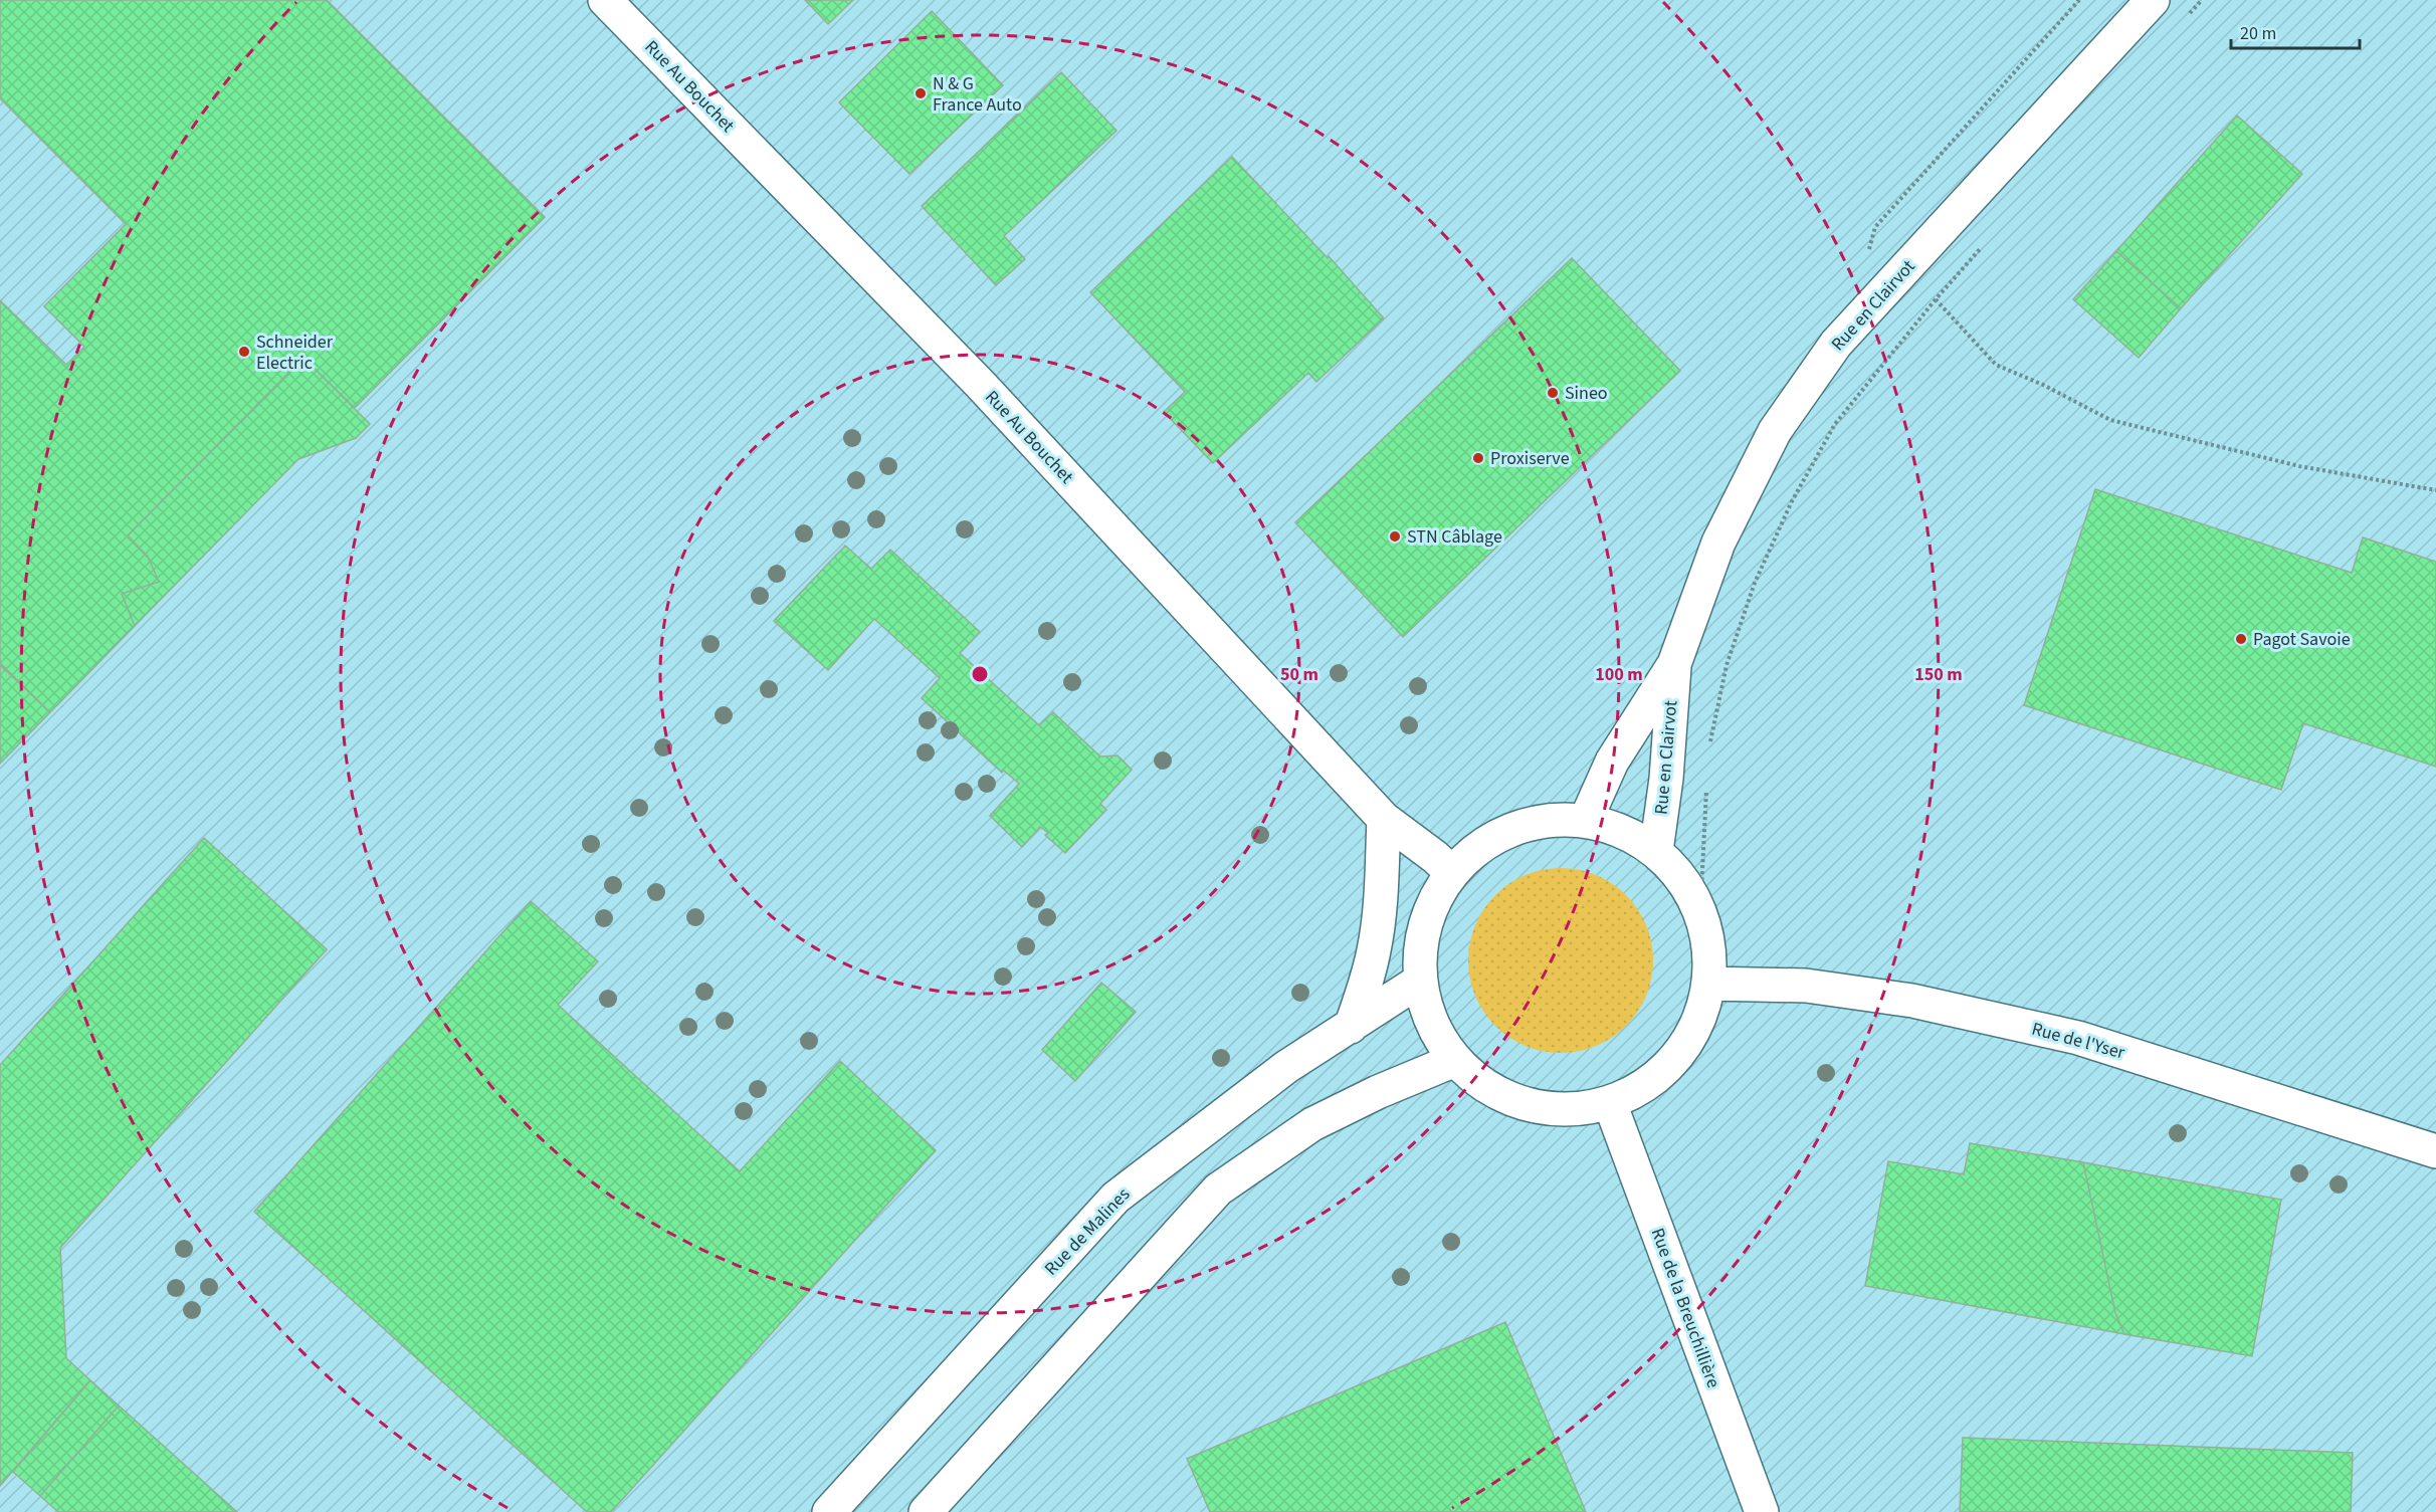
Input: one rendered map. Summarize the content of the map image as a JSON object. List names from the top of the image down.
{
  "streets": {
    "street": [
      "Rue Au Bouchet",
      "Rue en Clairvot",
      "Rue de l'Yser",
      "Rue de Malines",
      "Rue de la Breuchillière"
    ]
  },
  "places": [
    "N & G France Auto",
    "Schneider Electric",
    "Sineo",
    "Proxiserve",
    "STN Câblage",
    "Pagot Savoie"
  ],
  "scale_bar": "20 m",
  "rings": ["50 m", "100 m", "150 m"]
}
